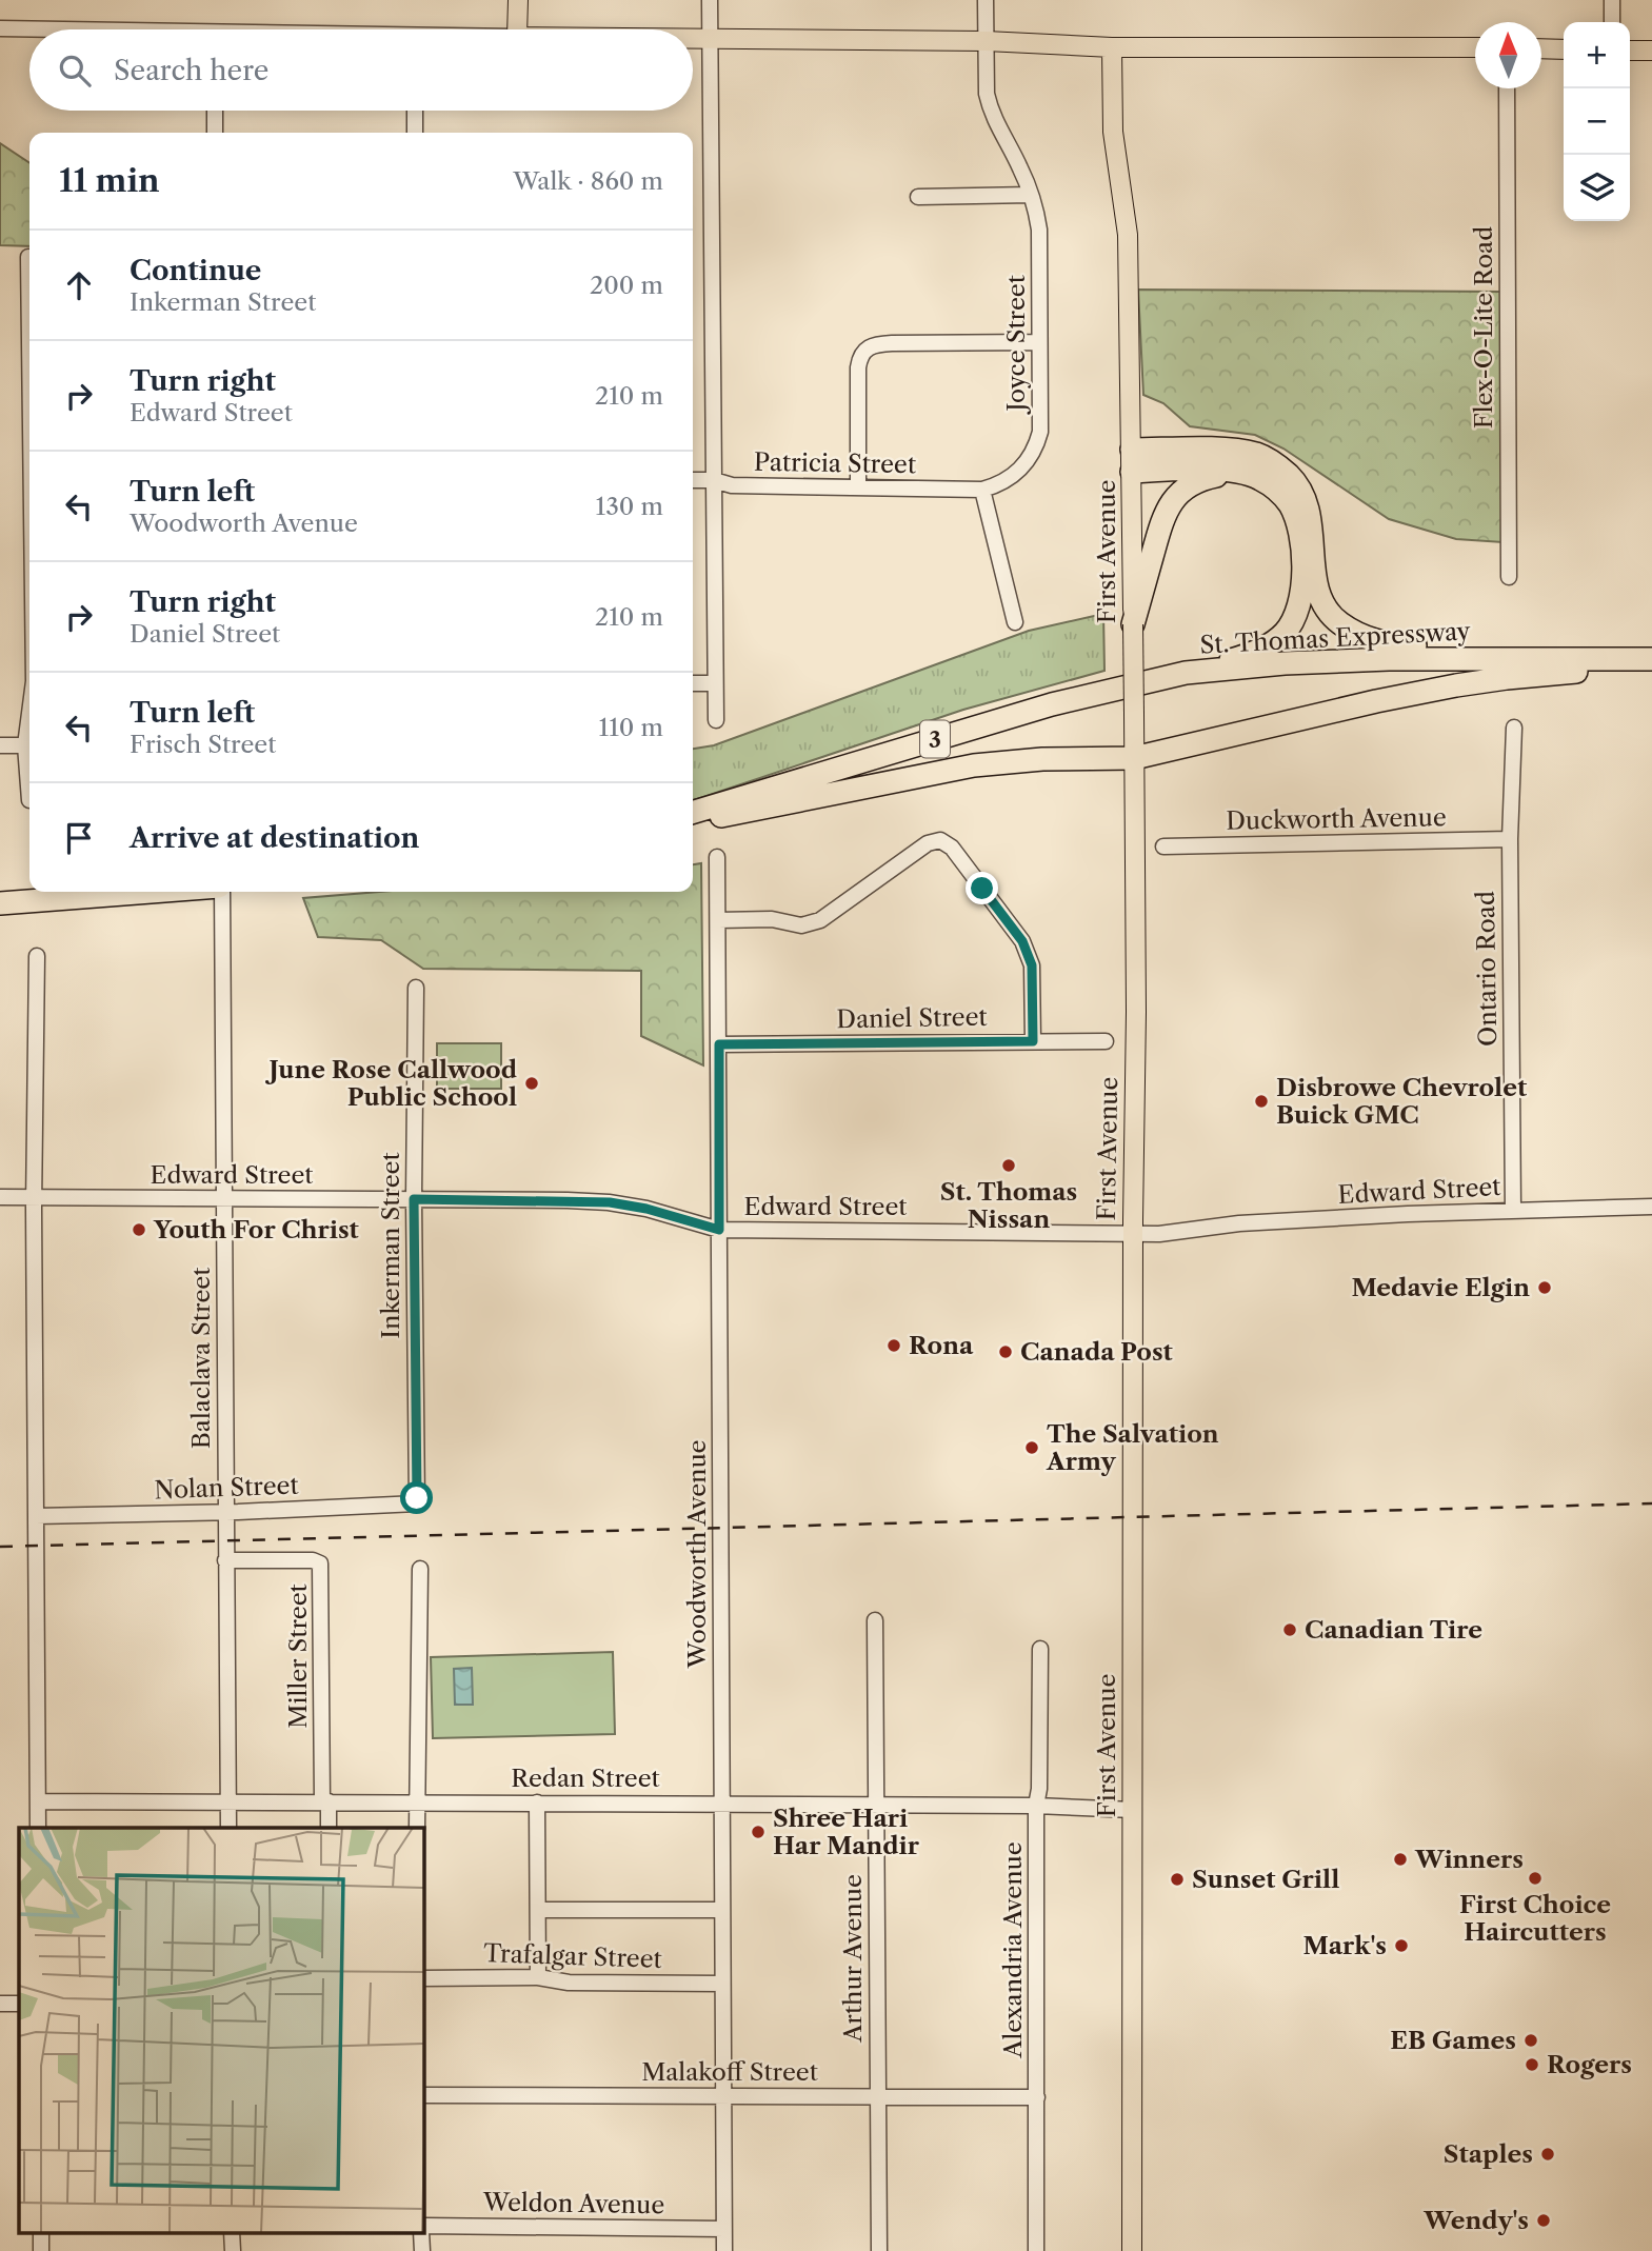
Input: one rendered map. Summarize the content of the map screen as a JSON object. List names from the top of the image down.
{
  "streets": {
    "highway": ["St. Thomas Expressway", "3"],
    "main road": ["First Avenue"],
    "street": [
      "Flex-O-Lite Road",
      "Joyce Street",
      "Patricia Street",
      "Duckworth Avenue",
      "Ontario Road",
      "Daniel Street",
      "Edward Street",
      "Inkerman Street",
      "Balaclava Street",
      "Nolan Street",
      "Woodworth Avenue",
      "Miller Street",
      "Redan Street",
      "Alexandria Avenue",
      "Trafalgar Street",
      "Arthur Avenue",
      "Malakoff Street",
      "Weldon Avenue"
    ]
  },
  "crossings": [
    ["Joyce Street", "Patricia Street"],
    ["First Avenue", "Edward Street"],
    ["First Avenue", "Redan Street"],
    ["Duckworth Avenue", "Ontario Road"],
    ["Ontario Road", "Edward Street"],
    ["Daniel Street", "Woodworth Avenue"],
    ["Edward Street", "Inkerman Street"],
    ["Edward Street", "Balaclava Street"],
    ["Edward Street", "Woodworth Avenue"],
    ["Inkerman Street", "Nolan Street"],
    ["Balaclava Street", "Nolan Street"],
    ["Balaclava Street", "Miller Street"],
    ["Balaclava Street", "Redan Street"],
    ["Woodworth Avenue", "Redan Street"],
    ["Woodworth Avenue", "Trafalgar Street"],
    ["Woodworth Avenue", "Malakoff Street"],
    ["Woodworth Avenue", "Weldon Avenue"],
    ["Miller Street", "Redan Street"],
    ["Redan Street", "Alexandria Avenue"],
    ["Redan Street", "Arthur Avenue"],
    ["Alexandria Avenue", "Malakoff Street"],
    ["Arthur Avenue", "Malakoff Street"]
  ],
  "places": [
    "June Rose Callwood Public School",
    "Disbrowe Chevrolet Buick GMC",
    "St. Thomas Nissan",
    "Youth For Christ",
    "Medavie Elgin",
    "Rona",
    "Canada Post",
    "The Salvation Army",
    "Canadian Tire",
    "Shree Hari Har Mandir",
    "Winners",
    "First Choice Haircutters",
    "Sunset Grill",
    "Mark's",
    "EB Games",
    "Rogers",
    "Staples",
    "Wendy's"
  ],
  "north": "top",
  "page": {
    "map_buttons": ["+", "−"],
    "search": "Search here",
    "heading": ["11 min", "Walk · 860 m"],
    "list": [
      ["Continue", "Inkerman Street", "200 m"],
      ["Turn right", "Edward Street", "210 m"],
      ["Turn left", "Woodworth Avenue", "130 m"],
      ["Turn right", "Daniel Street", "210 m"],
      ["Turn left", "Frisch Street", "110 m"],
      "Arrive at destination"
    ]
  }
}
